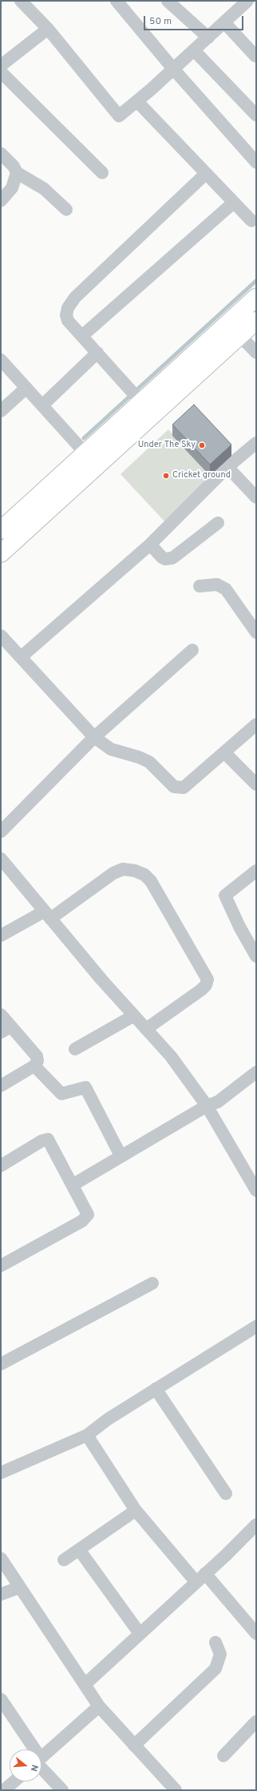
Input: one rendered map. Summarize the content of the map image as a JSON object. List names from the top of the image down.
{
  "places": ["Under The Sky", "Cricket ground"],
  "scale_bar": "50 m",
  "north": "right"
}
